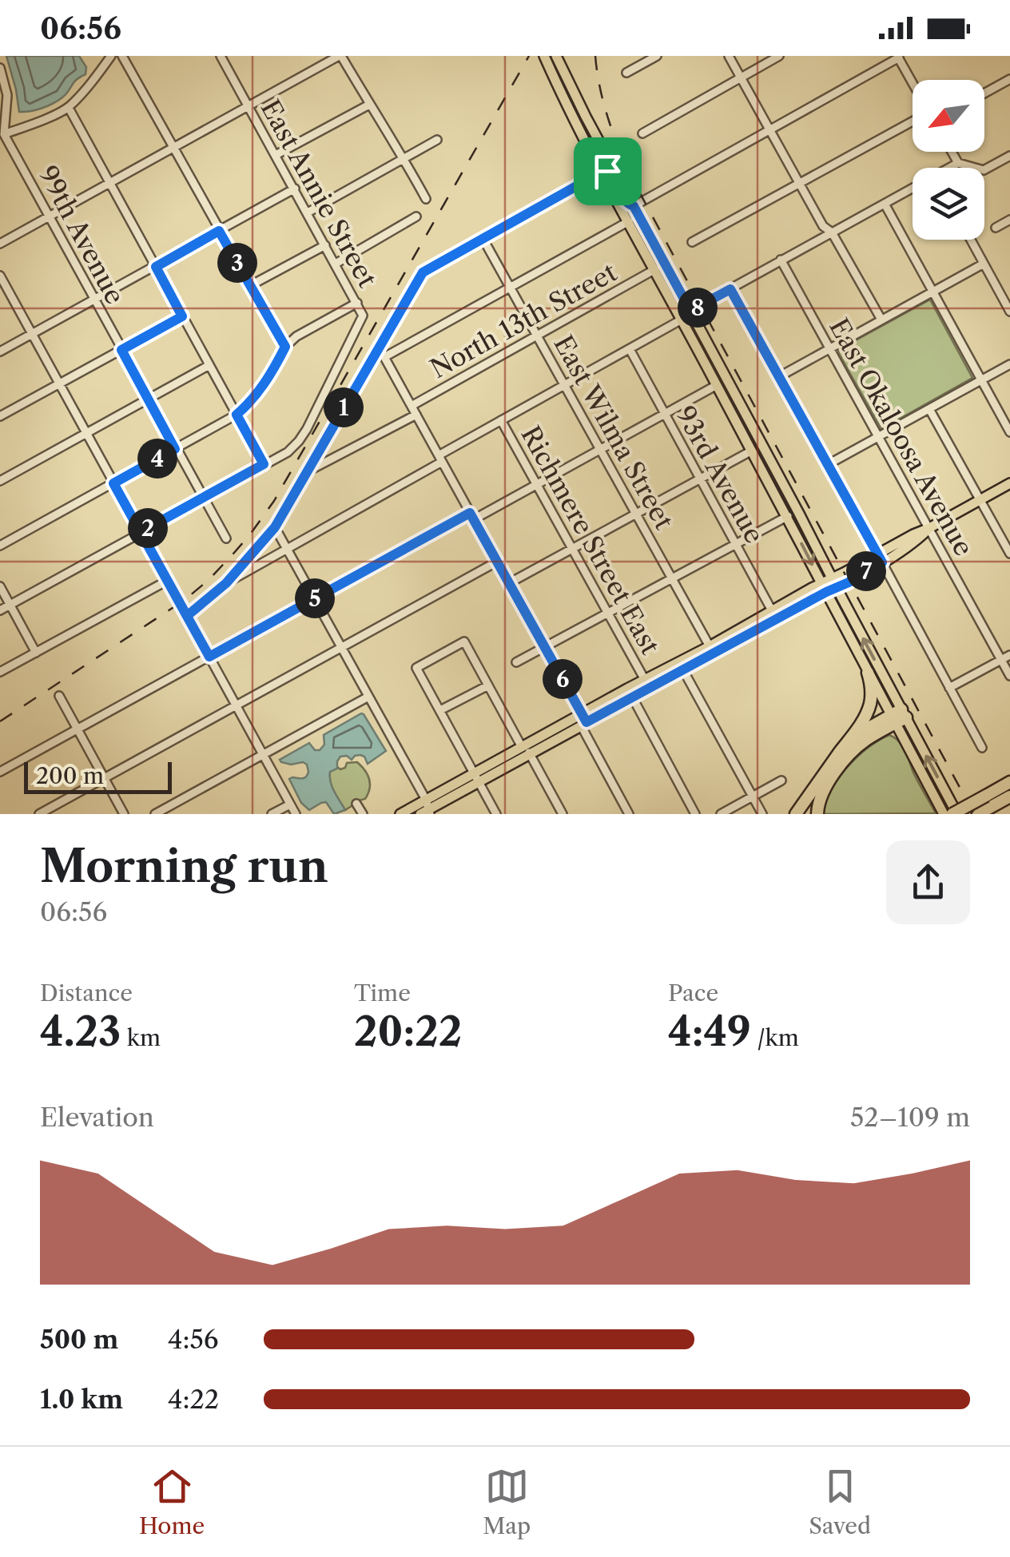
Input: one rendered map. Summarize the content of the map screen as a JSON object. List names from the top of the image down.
{
  "streets": {
    "street": [
      "East Annie Street",
      "99th Avenue",
      "North 13th Street",
      "East Wilma Street",
      "East Okaloosa Avenue",
      "93rd Avenue",
      "Richmere Street East"
    ]
  },
  "crossings": [
    ["North 13th Street", "East Wilma Street"]
  ],
  "scale_bar": "200 m",
  "north": "bottom left",
  "page": {
    "status": "06:56",
    "pins": [
      "3",
      "8",
      "1",
      "4",
      "2",
      "7",
      "5",
      "6"
    ],
    "scale": "200 m",
    "heading": ["Morning run", "06:56"],
    "stats": [
      ["Distance", "4.23 km"],
      ["Time", "20:22"],
      ["Pace", "4:49 /km"]
    ],
    "chart": ["Elevation", "52–109 m"],
    "list": [
      {
        "name": "500 m",
        "note": "4:56"
      },
      {
        "name": "1.0 km",
        "note": "4:22"
      }
    ],
    "tabs": ["Home", "Map", "Saved"]
  }
}
